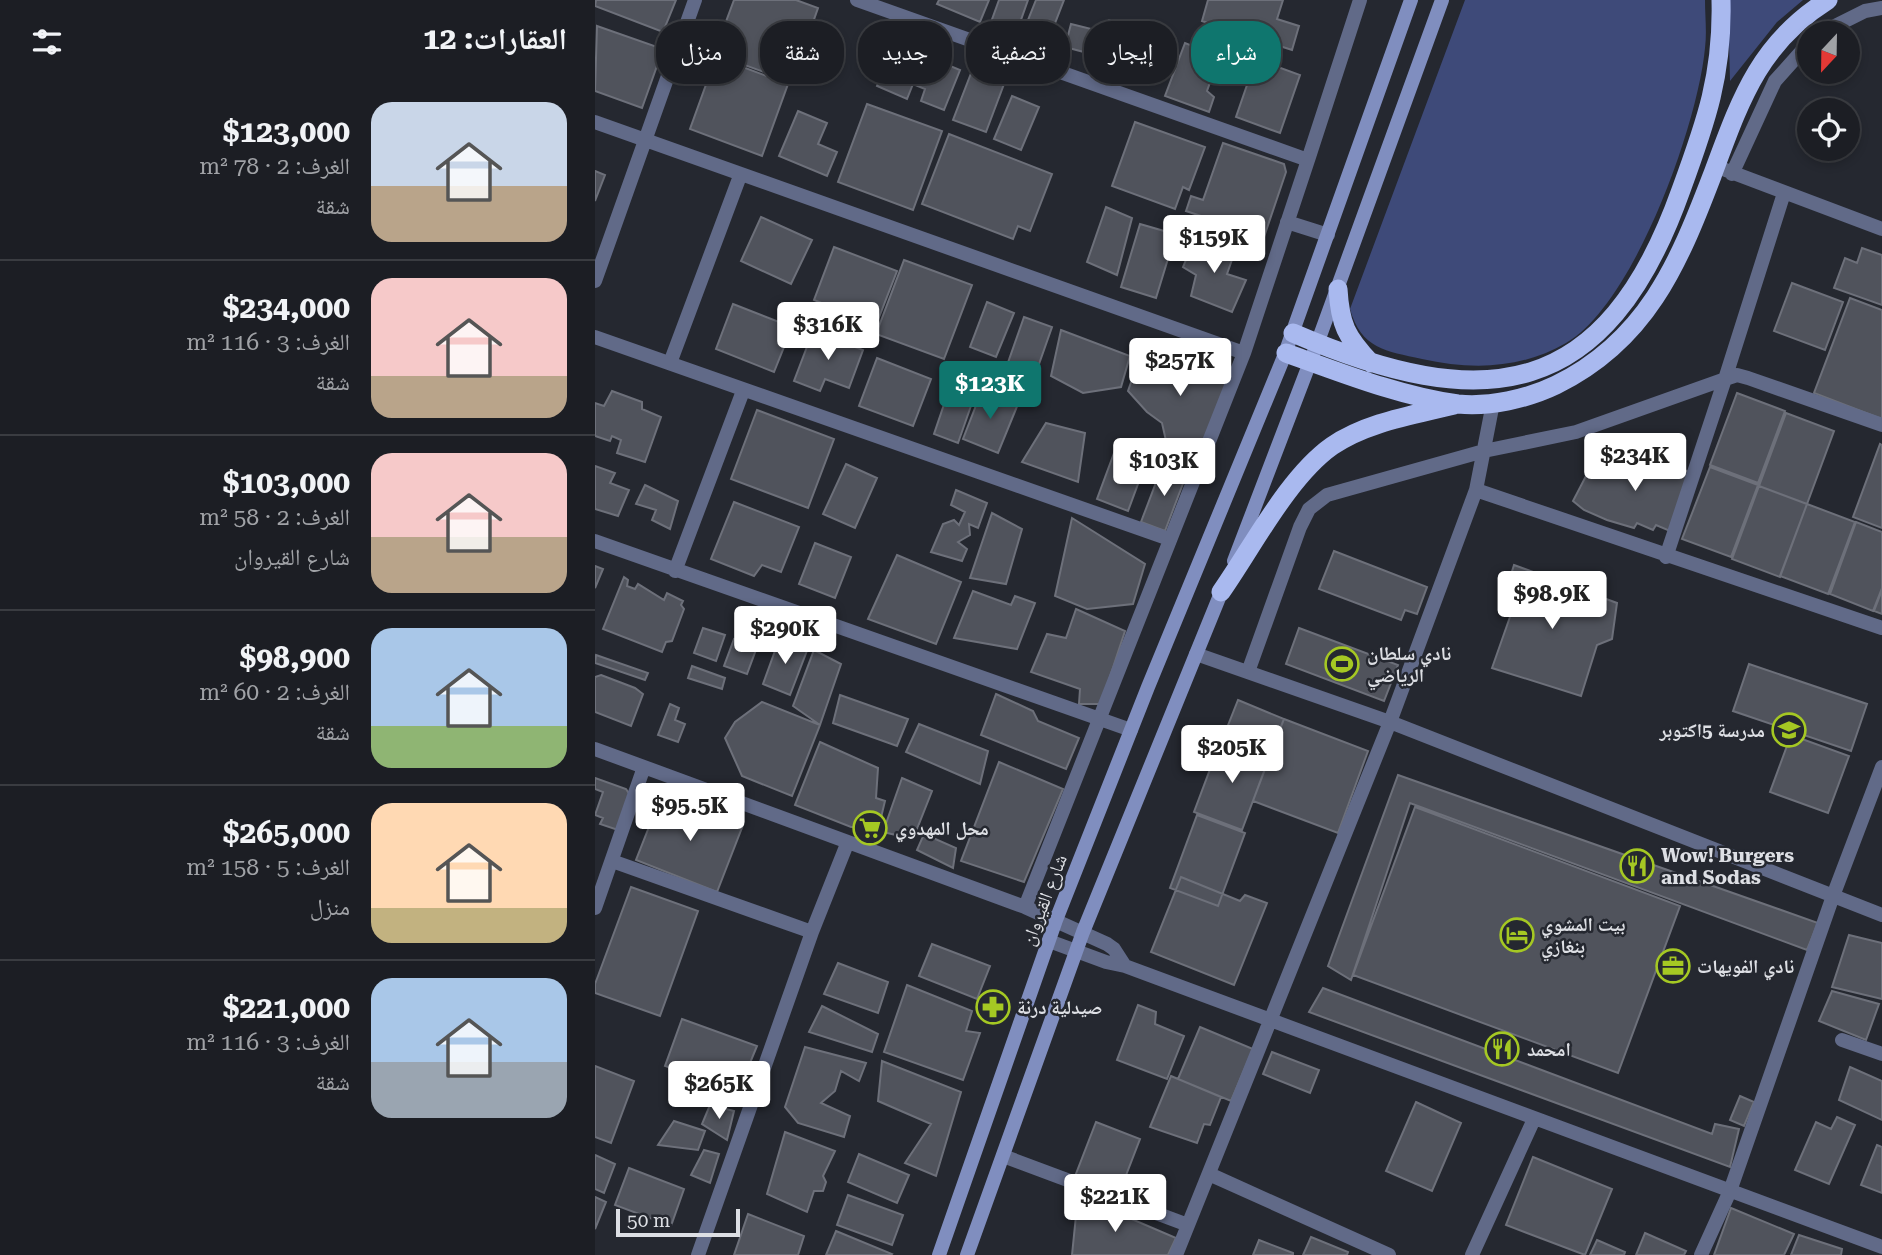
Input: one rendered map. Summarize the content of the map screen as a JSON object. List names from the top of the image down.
{
  "streets": {
    "main road": ["شارع القيروان"]
  },
  "places": {
    "sports": ["نادي سلطان الرياضي"],
    "school or university": ["مدرسة 5اكتوبر"],
    "supermarket": ["محل المهدوي"],
    "restaurant": ["Wow! Burgers and Sodas", "امحمد"],
    "hotel": ["بيت المشوي بنغازي"],
    "office": ["نادي الفويهات"],
    "pharmacy": ["صيدلية درنة"]
  },
  "scale_bar": "50 m",
  "north": "bottom",
  "page": {
    "heading": "العقارات: 12",
    "chip": [
      "شراء",
      "إيجار",
      "تصفية",
      "جديد",
      "شقة",
      "منزل"
    ],
    "list": [
      {
        "name": "$123,000",
        "note": "الغرف: 2 · 78 m² · شقة"
      },
      {
        "name": "$234,000",
        "note": "الغرف: 3 · 116 m² · شقة"
      },
      {
        "name": "$103,000",
        "note": "الغرف: 2 · 58 m² · شارع القيروان"
      },
      {
        "name": "$98,900",
        "note": "الغرف: 2 · 60 m² · شقة"
      },
      {
        "name": "$265,000",
        "note": "الغرف: 5 · 158 m² · منزل"
      },
      {
        "name": "$221,000",
        "note": "الغرف: 3 · 116 m² · شقة"
      }
    ],
    "price": [
      "$159K",
      "$316K",
      "$257K",
      "$123K",
      "$234K",
      "$103K",
      "$98.9K",
      "$290K",
      "$205K",
      "$95.5K",
      "$265K",
      "$221K"
    ],
    "scale": "50 m"
  }
}
